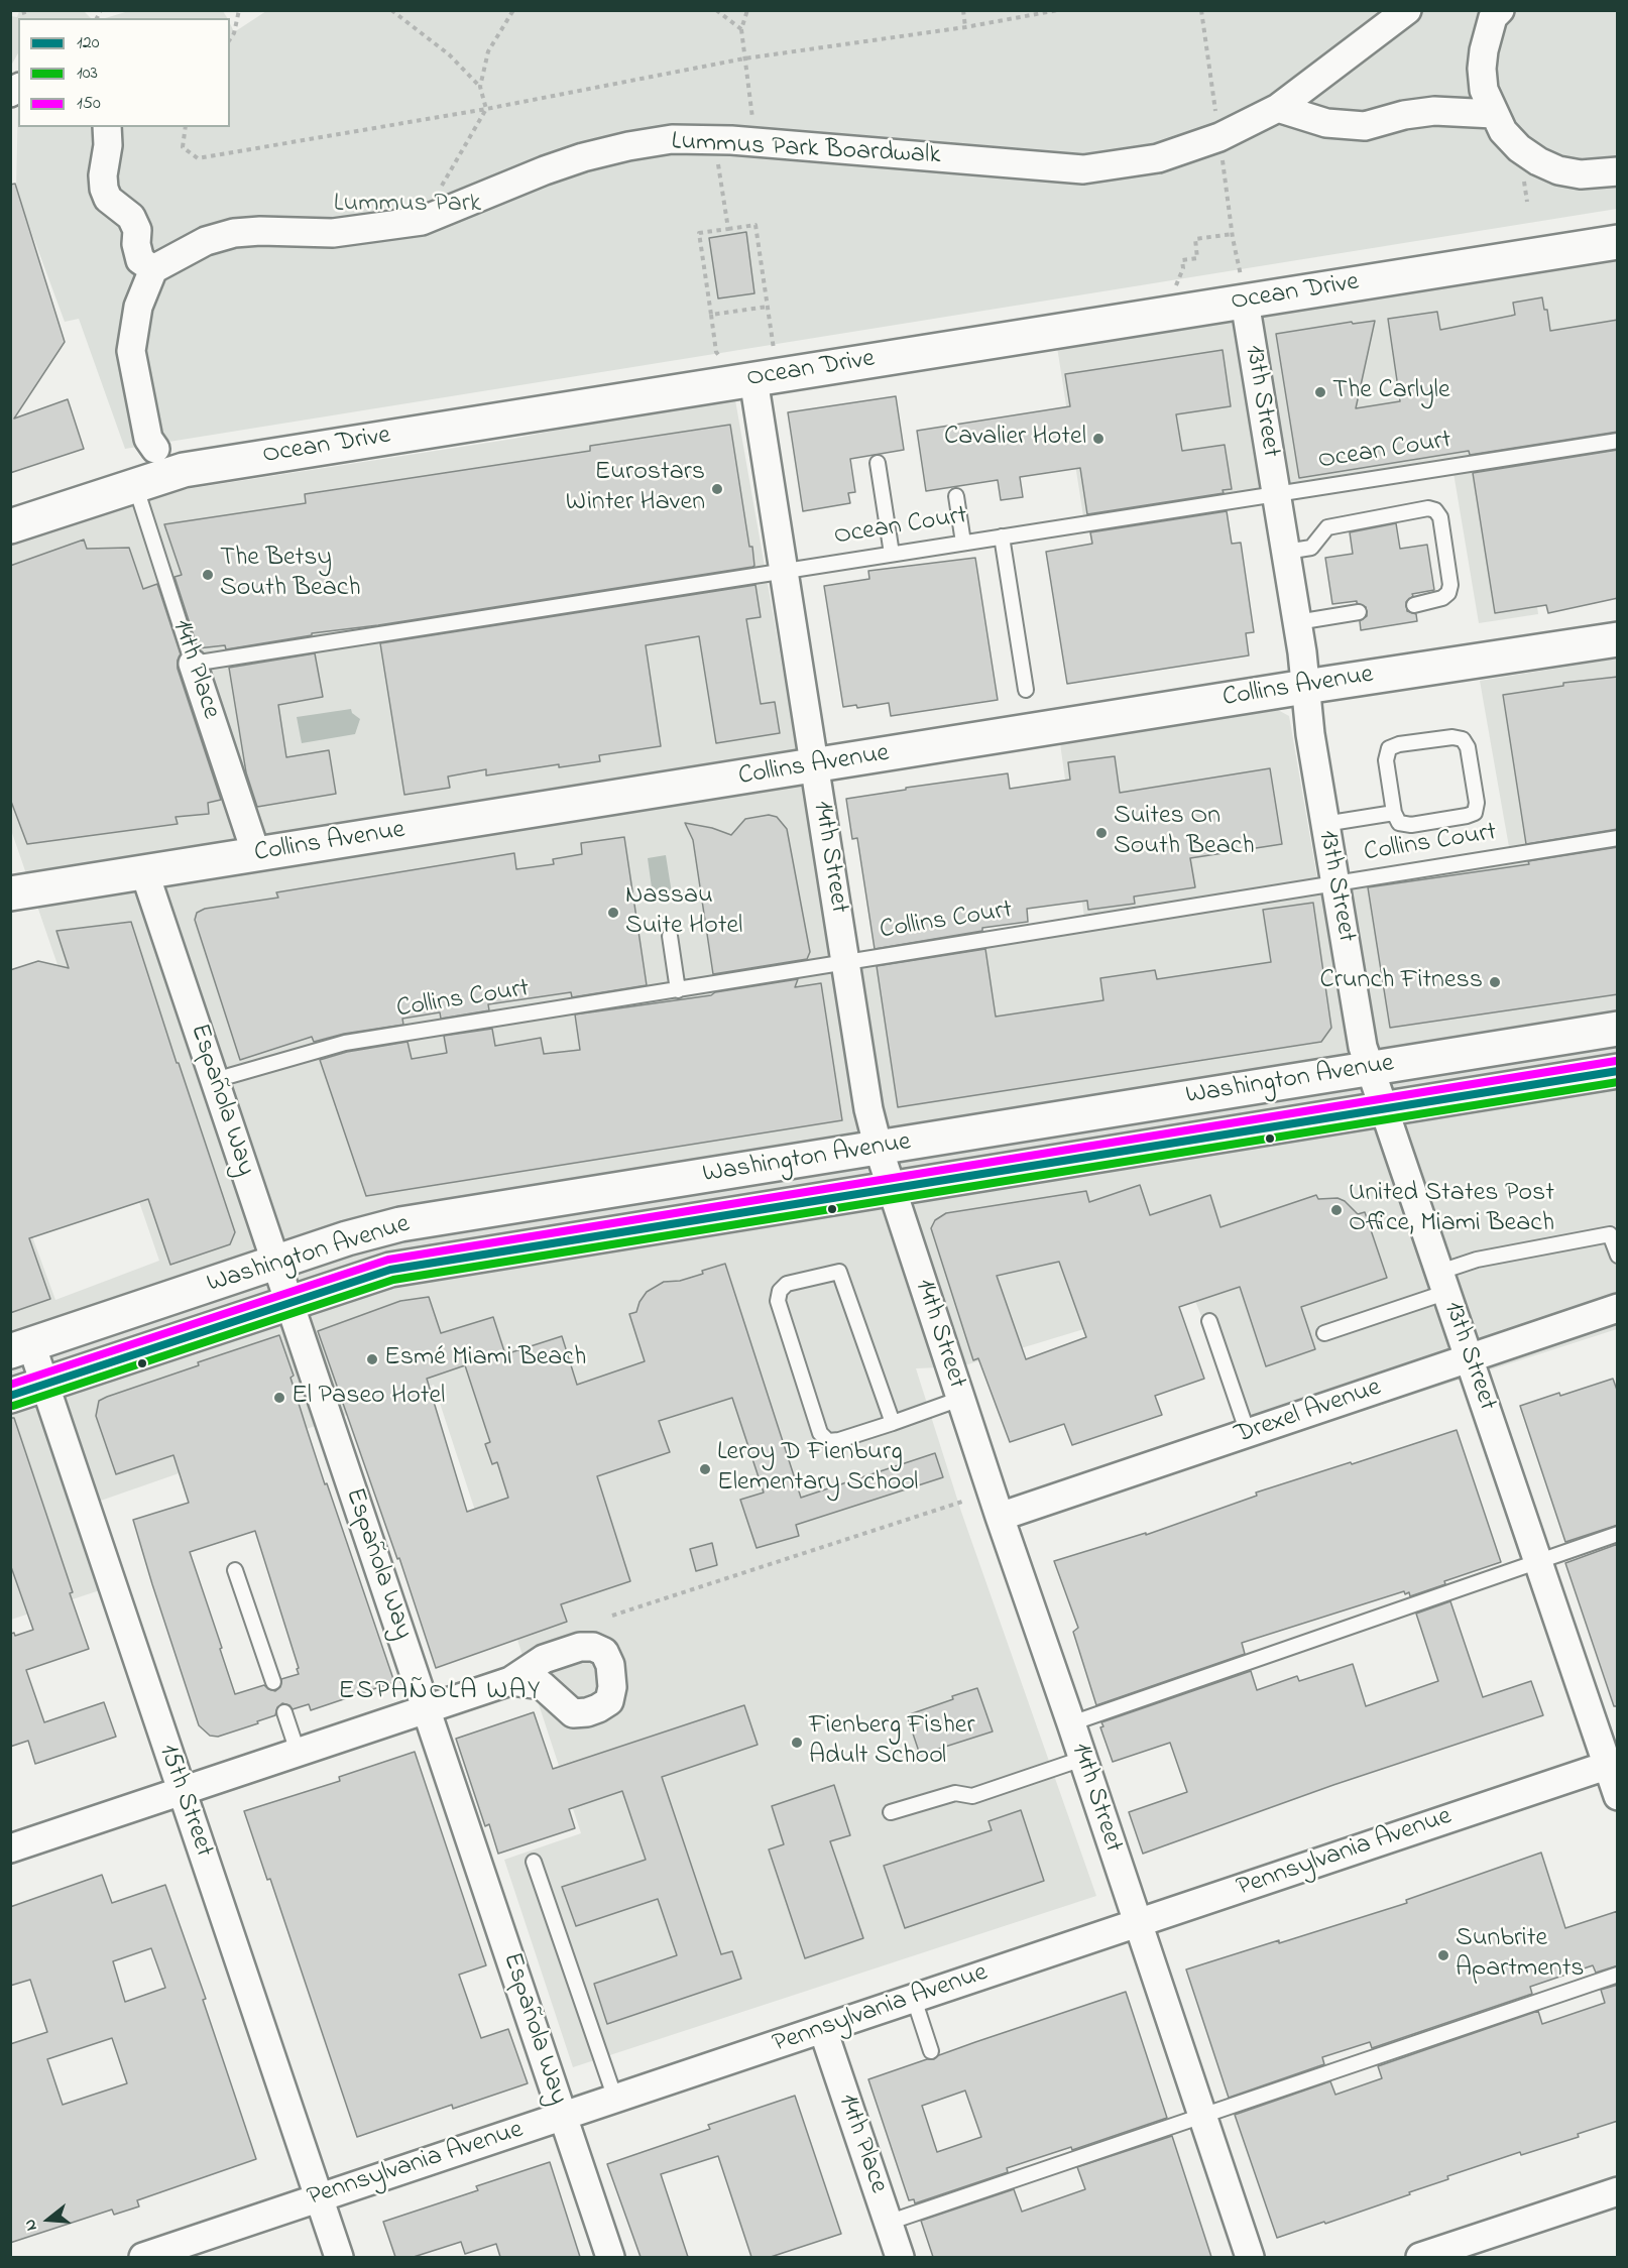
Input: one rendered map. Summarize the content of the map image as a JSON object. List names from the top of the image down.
{
  "streets": {
    "main road": ["Ocean Drive", "Collins Avenue", "Washington Avenue"],
    "street": [
      "Lummus Park Boardwalk",
      "13th Street",
      "14th Place",
      "14th Street",
      "Española Way",
      "Drexel Avenue",
      "15th Street",
      "Pennsylvania Avenue"
    ],
    "lane": ["Ocean Court", "Collins Court"]
  },
  "crossings": [
    ["Ocean Drive", "13th Street"],
    ["Ocean Drive", "14th Place"],
    ["Ocean Drive", "14th Street"],
    ["13th Street", "Ocean Court"],
    ["13th Street", "Collins Avenue"],
    ["13th Street", "Collins Court"],
    ["13th Street", "Washington Avenue"],
    ["13th Street", "Drexel Avenue"],
    ["13th Street", "Pennsylvania Avenue"],
    ["Ocean Court", "14th Place"],
    ["Ocean Court", "14th Street"],
    ["14th Place", "Collins Avenue"],
    ["14th Place", "Pennsylvania Avenue"],
    ["Collins Avenue", "14th Street"],
    ["Collins Avenue", "Española Way"],
    ["Collins Court", "14th Street"],
    ["Collins Court", "Española Way"],
    ["14th Street", "Washington Avenue"],
    ["14th Street", "Drexel Avenue"],
    ["14th Street", "Pennsylvania Avenue"],
    ["Washington Avenue", "Española Way"],
    ["Washington Avenue", "15th Street"],
    ["Española Way", "Pennsylvania Avenue"],
    ["15th Street", "Pennsylvania Avenue"]
  ],
  "districts": ["ESPAÑOLA WAY"],
  "parks": ["Lummus Park"],
  "places": [
    "The Carlyle",
    "Cavalier Hotel",
    "Eurostars Winter Haven",
    "The Betsy South Beach",
    "Suites On South Beach",
    "Nassau Suite Hotel",
    "Crunch Fitness",
    "United States Post Office, Miami Beach",
    "Esmé Miami Beach",
    "El Paseo Hotel",
    "Leroy D Fienburg Elementary School",
    "Fienberg Fisher Adult School",
    "Sunbrite Apartments"
  ],
  "lines": ["transit line 150", "transit line 120", "transit line 103"],
  "legend": ["120", "103", "150"],
  "north": "left"
}
